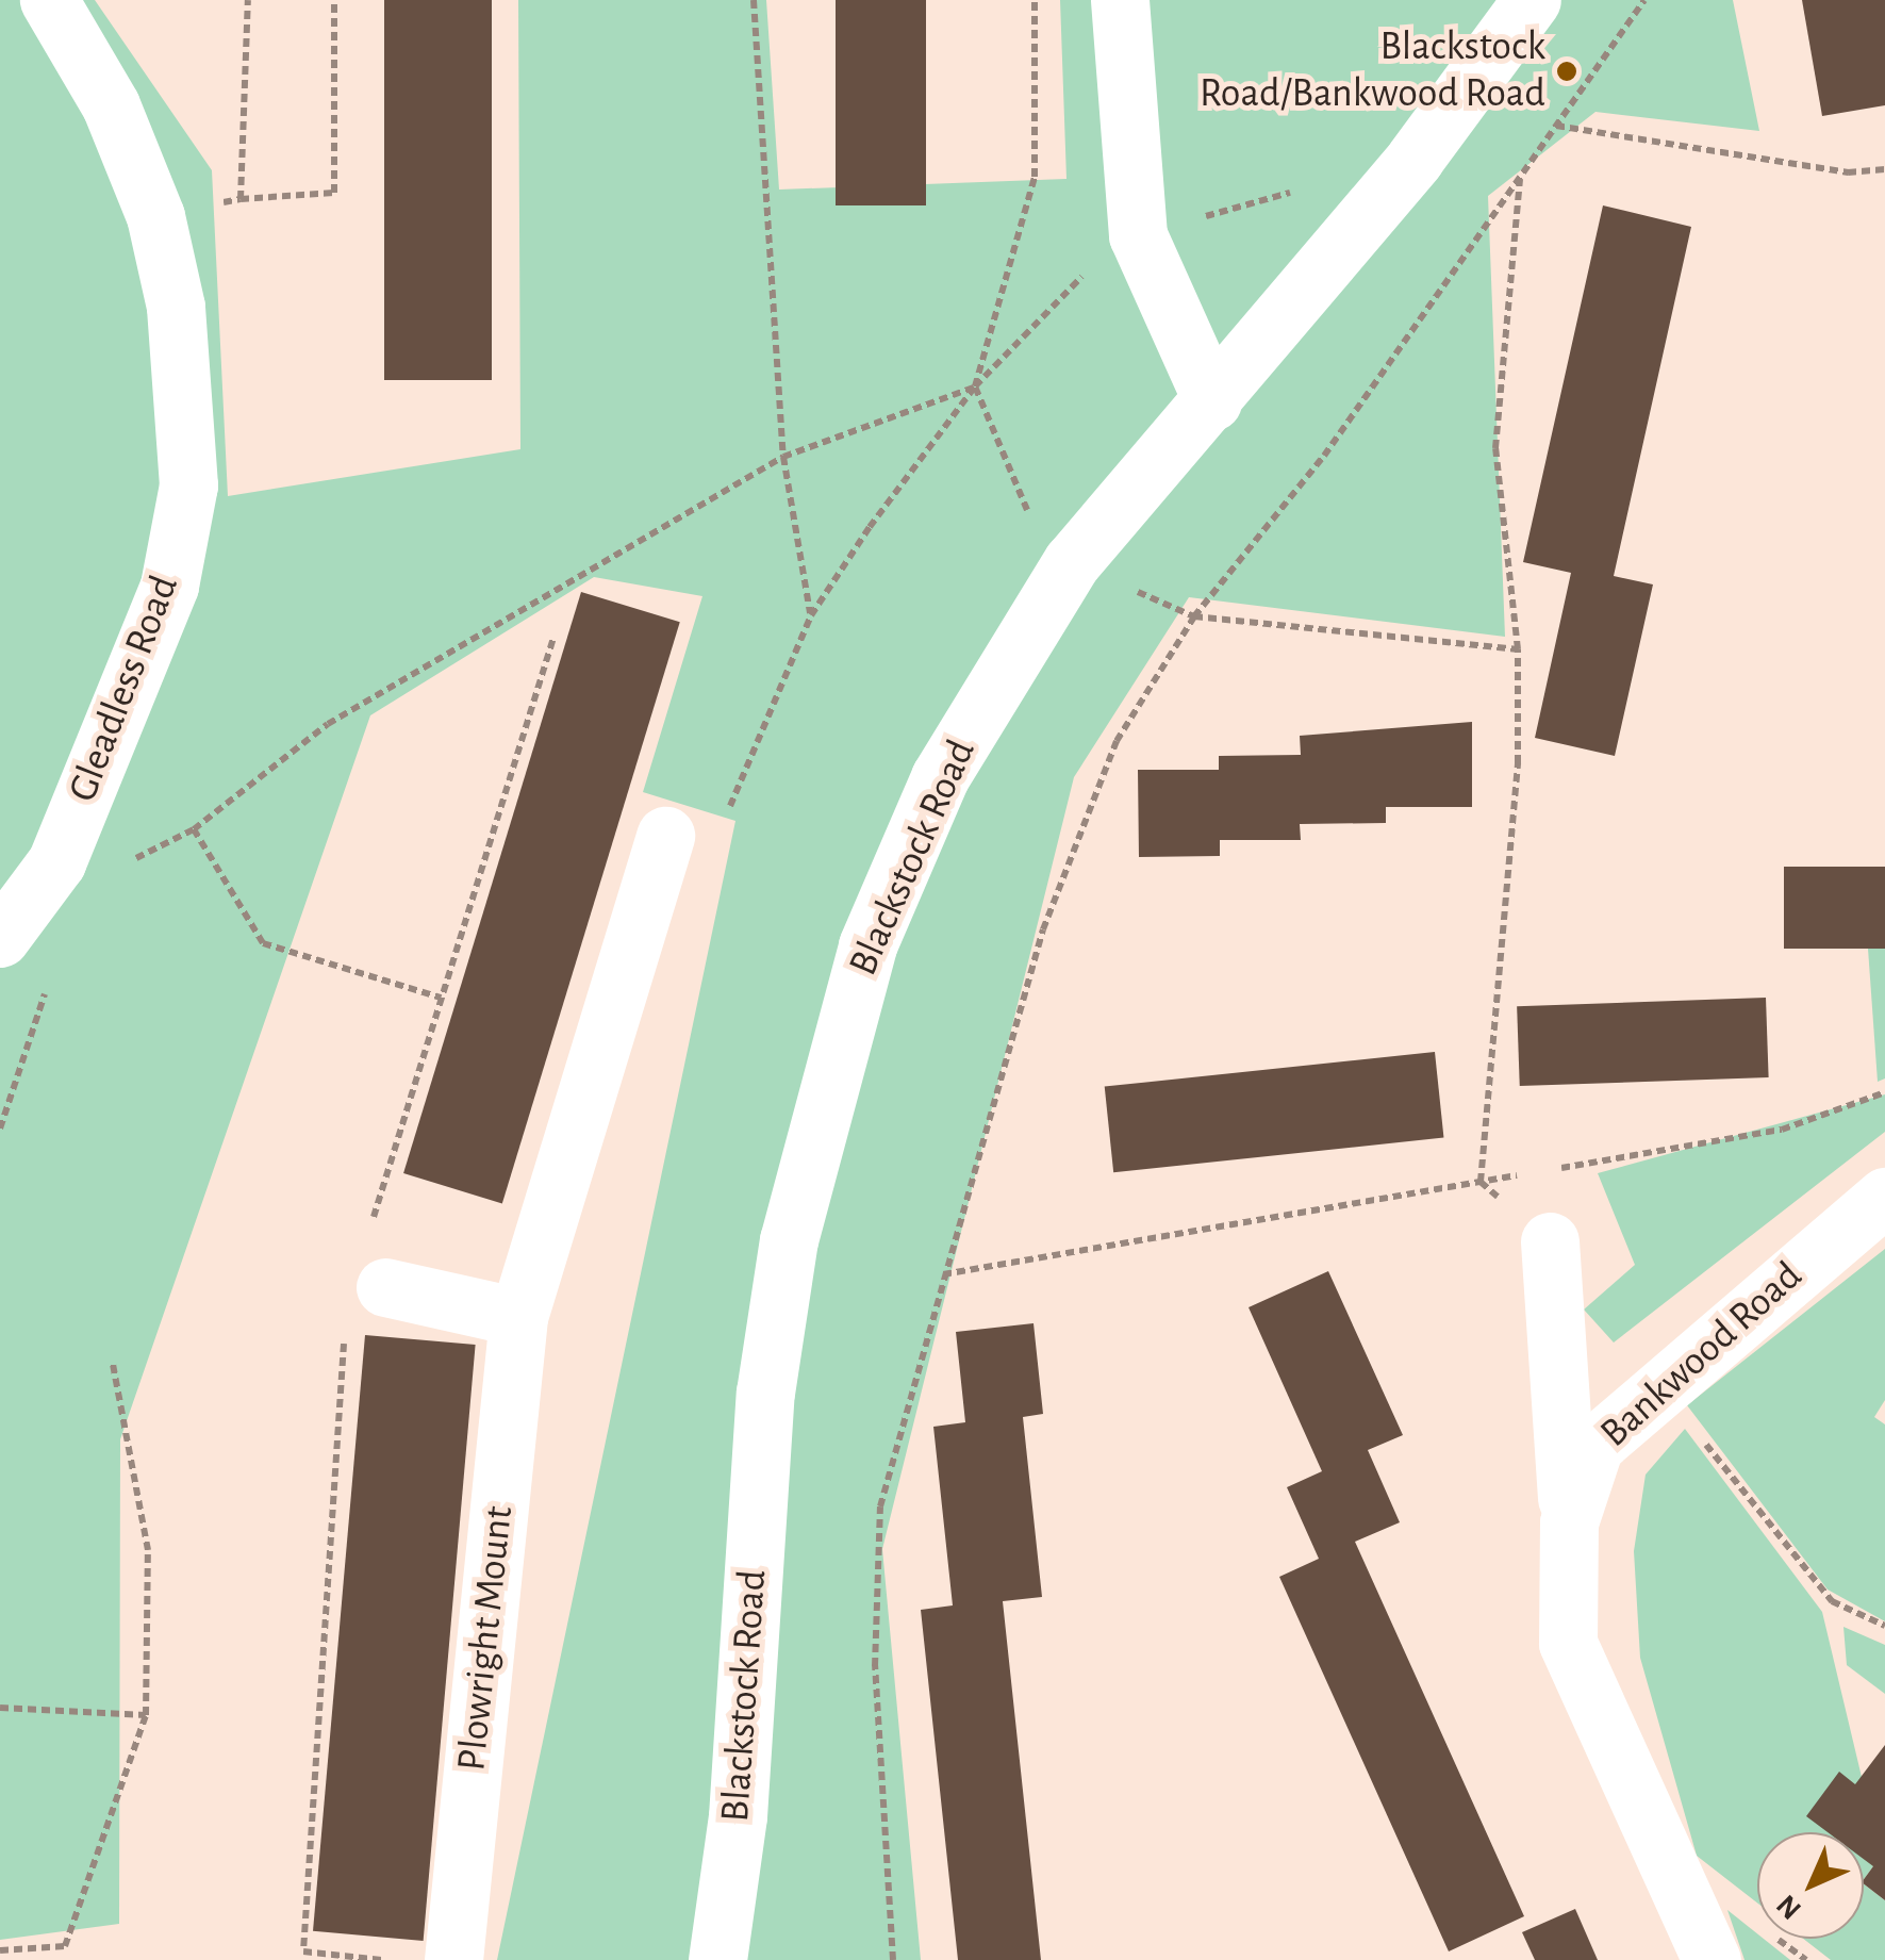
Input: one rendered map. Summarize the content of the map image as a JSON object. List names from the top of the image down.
{
  "streets": {
    "street": [
      "Gleadless Road",
      "Blackstock Road",
      "Bankwood Road",
      "Plowright Mount"
    ]
  },
  "places": ["Blackstock Road/Bankwood Road"],
  "north": "bottom left"
}
